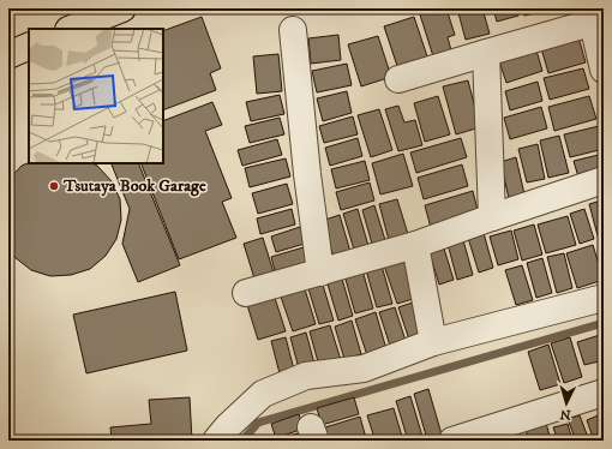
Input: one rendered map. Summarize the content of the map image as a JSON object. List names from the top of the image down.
{
  "places": ["Tsutaya Book Garage"],
  "north": "bottom"
}
